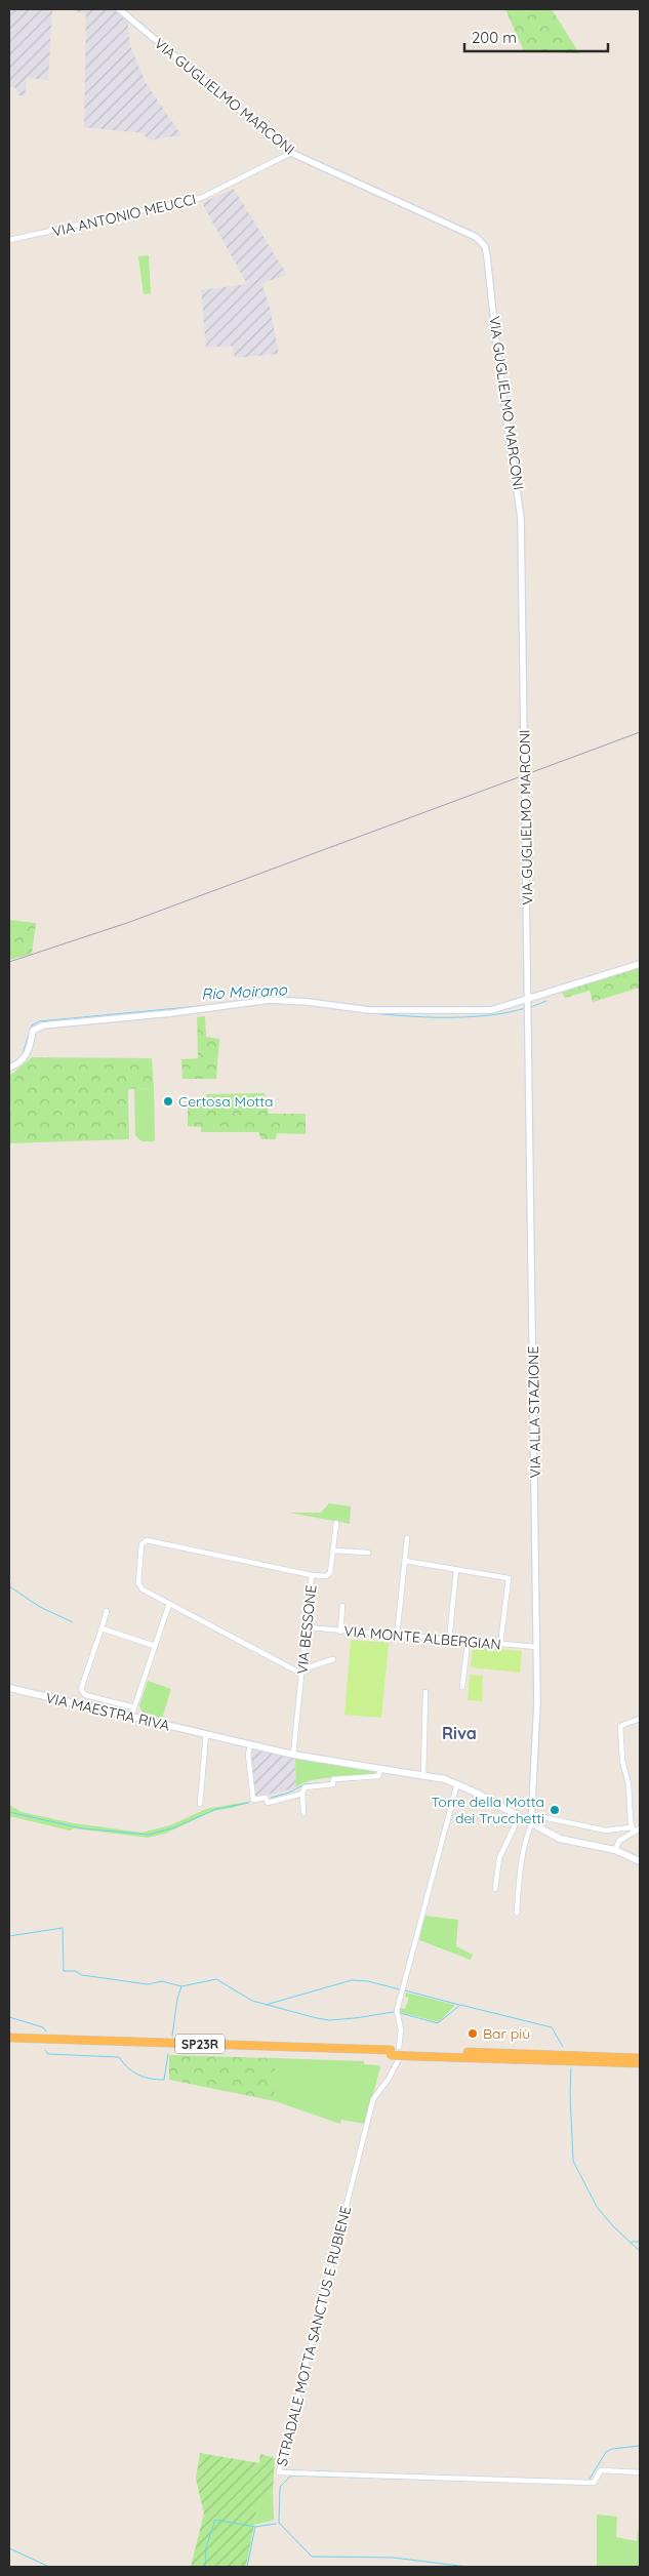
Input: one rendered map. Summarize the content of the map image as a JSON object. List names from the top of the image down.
{
  "streets": {
    "highway": ["SP23R"],
    "main road": ["VIA MAESTRA RIVA"],
    "street": [
      "VIA GUGLIELMO MARCONI",
      "VIA ANTONIO MEUCCI",
      "VIA ALLA STAZIONE",
      "VIA BESSONE",
      "VIA MONTE ALBERGIAN",
      "STRADALE MOTTA SANCTUS E RUBIENE"
    ]
  },
  "crossings": [
    ["VIA GUGLIELMO MARCONI", "VIA ANTONIO MEUCCI"],
    ["VIA GUGLIELMO MARCONI", "VIA ALLA STAZIONE"],
    ["VIA ALLA STAZIONE", "VIA MONTE ALBERGIAN"],
    ["VIA ALLA STAZIONE", "VIA MAESTRA RIVA"],
    ["VIA BESSONE", "VIA MONTE ALBERGIAN"],
    ["VIA BESSONE", "VIA MAESTRA RIVA"]
  ],
  "districts": ["Riva"],
  "water": ["Rio Moirano"],
  "places": ["Certosa Motta", "Torre della Motta dei Trucchetti", "Bar più"],
  "scale_bar": "200 m"
}
